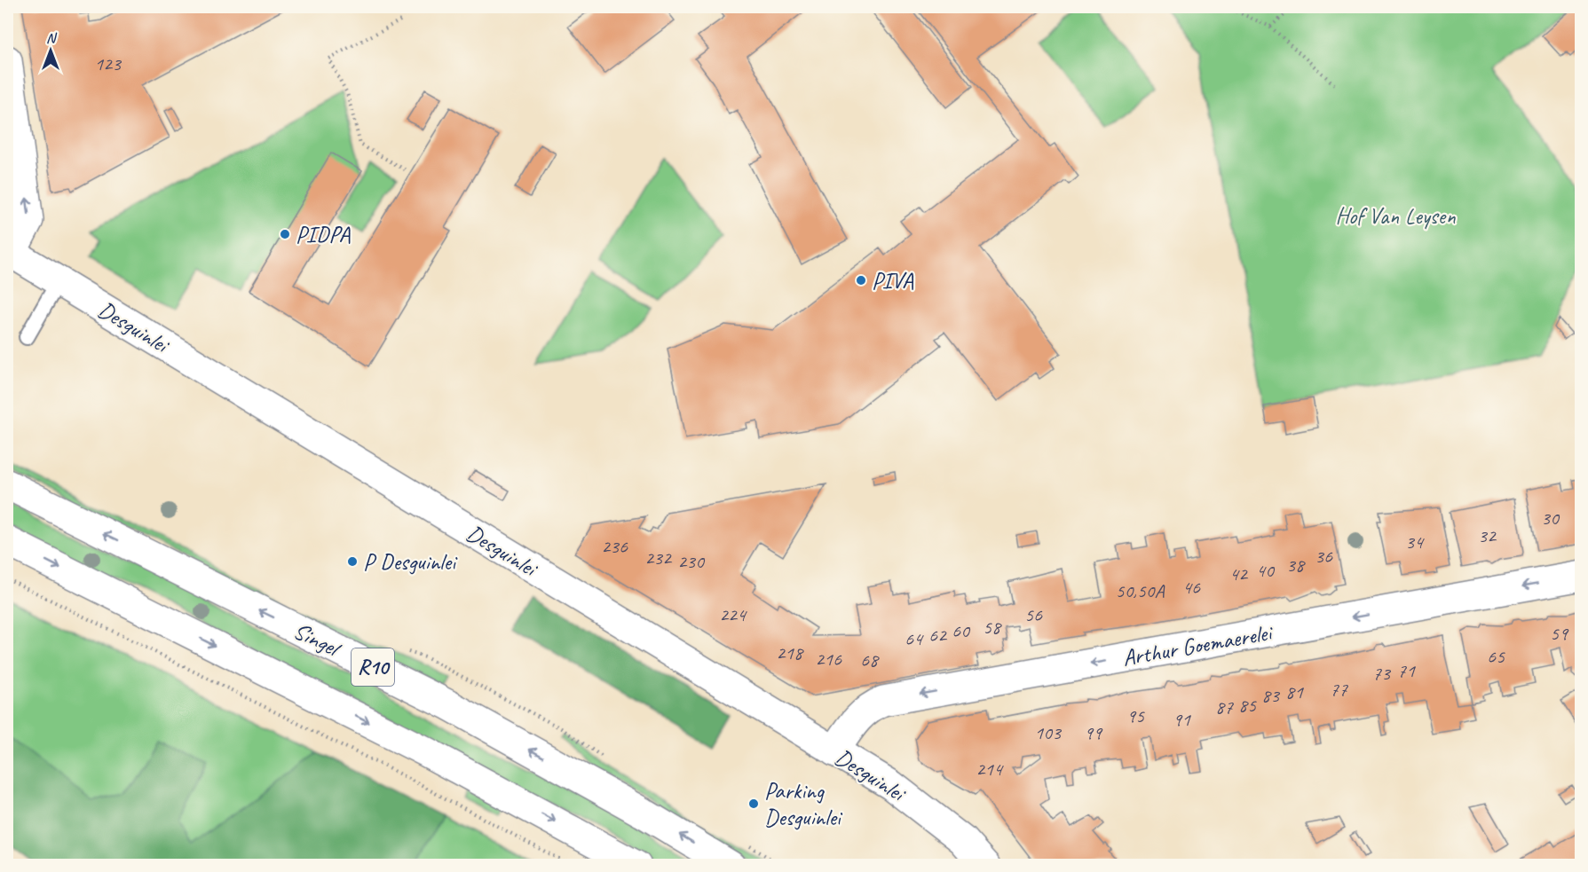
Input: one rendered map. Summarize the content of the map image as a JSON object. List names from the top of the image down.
{
  "streets": {
    "street": [
      "Desguinlei",
      "Singel",
      "Arthur Goemaerelei",
      "R10"
    ]
  },
  "crossings": [
    ["Desguinlei", "Arthur Goemaerelei"]
  ],
  "one_way": ["Arthur Goemaerelei"],
  "parks": ["Hof Van Leysen"],
  "places": [
    "PIDPA",
    "PIVA",
    "P Desguinlei",
    "Parking Desguinlei"
  ],
  "house_numbers": [
    "123",
    "30",
    "32",
    "34",
    "236",
    "36",
    "232",
    "230",
    "38",
    "40",
    "42",
    "46",
    "50,50A",
    "224",
    "56",
    "58",
    "60",
    "59",
    "62",
    "64",
    "218",
    "65",
    "216",
    "68",
    "71",
    "73",
    "77",
    "81",
    "83",
    "85",
    "87",
    "95",
    "91",
    "103",
    "99",
    "214"
  ],
  "north": "top"
}
